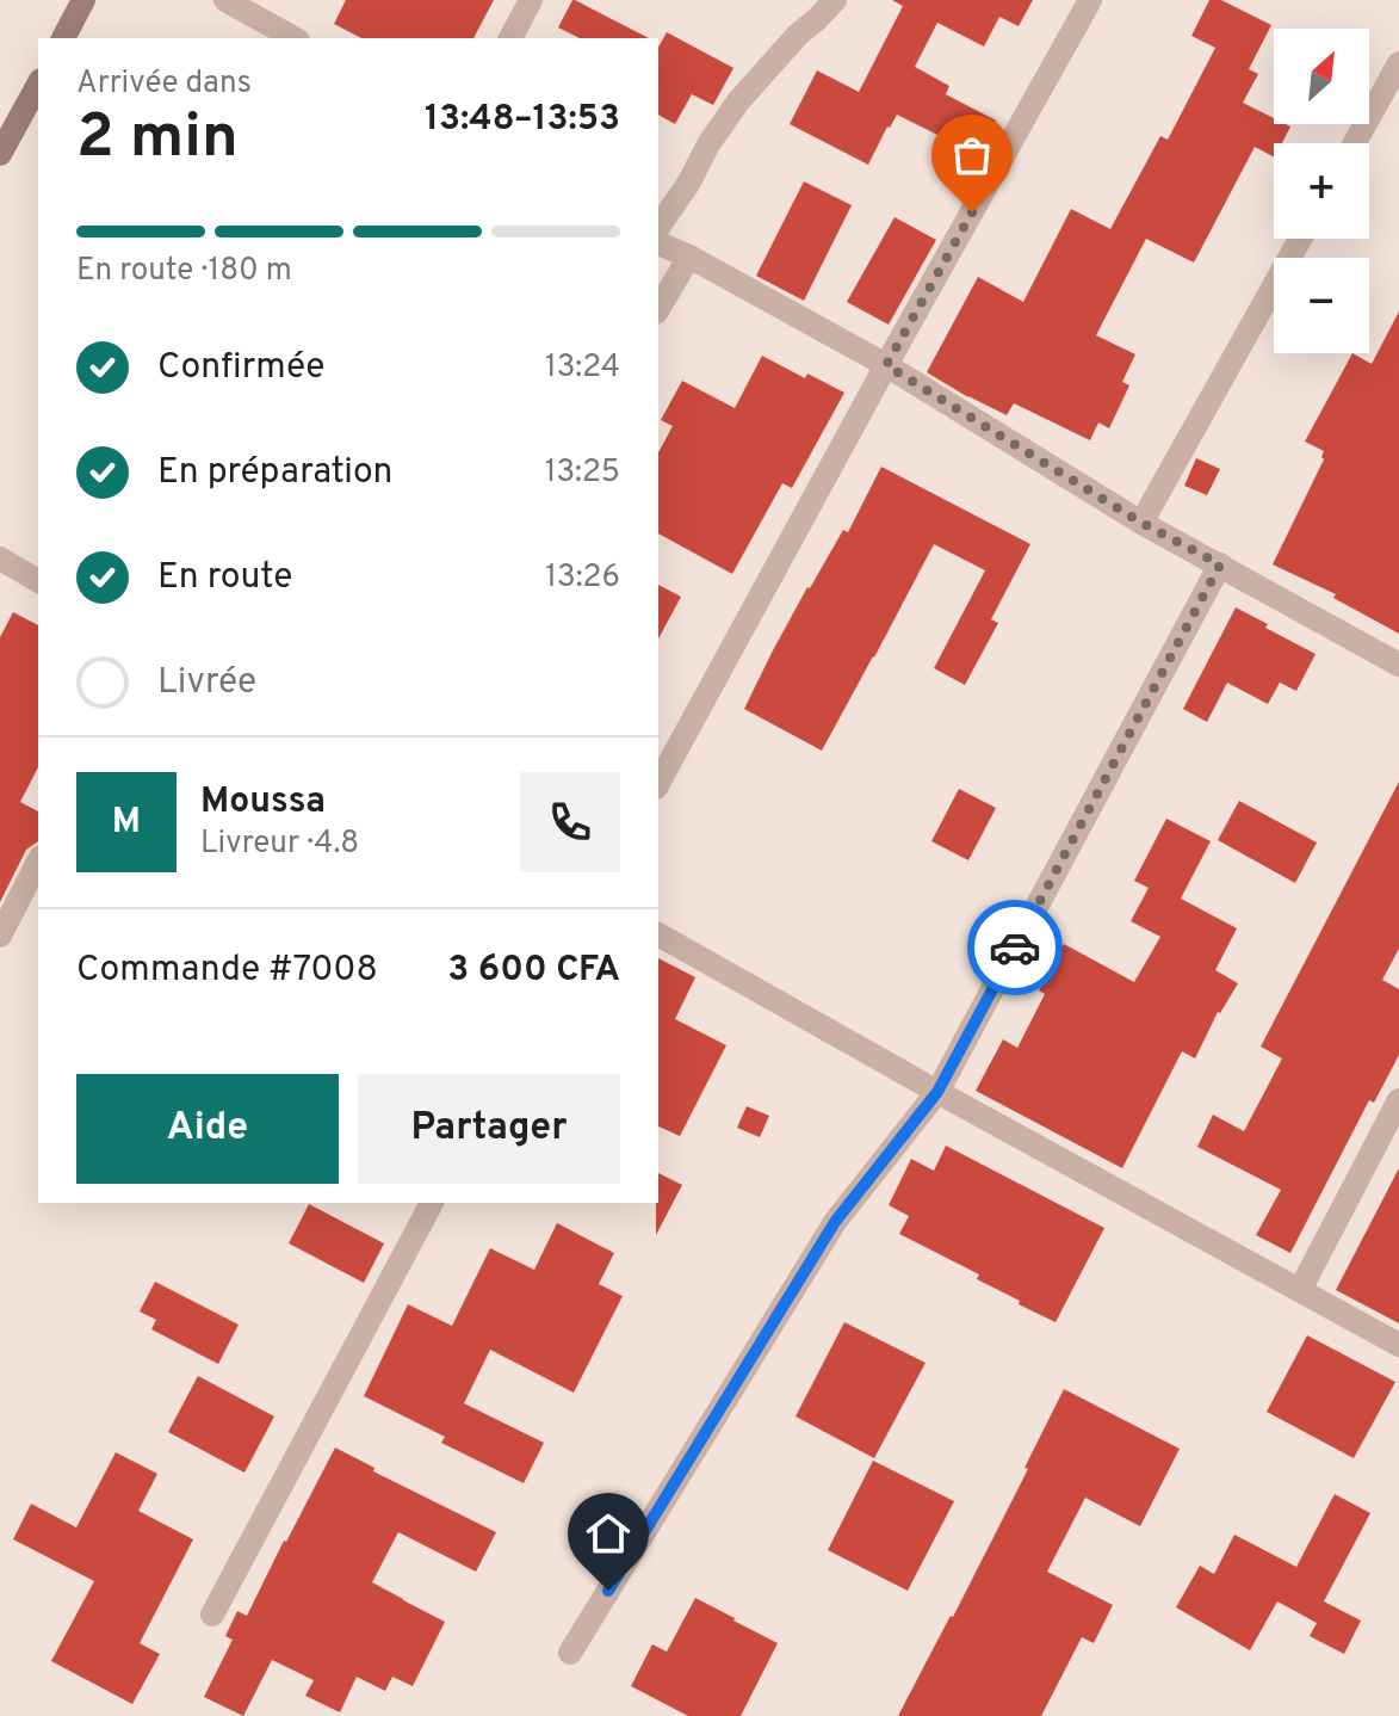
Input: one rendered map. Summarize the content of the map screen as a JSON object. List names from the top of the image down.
{
  "north": "top right",
  "page": {
    "map_buttons": ["+", "−"],
    "heading": ["2 min", "Arrivée dans", "13:48–13:53"],
    "panel": [
      "Moussa",
      "Livreur · 4.8",
      "Commande #7008",
      "3 600 CFA"
    ],
    "bar": "En route · 180 m",
    "list": [
      ["Confirmée", "13:24"],
      ["En préparation", "13:25"],
      ["En route", "13:26"],
      "Livrée"
    ],
    "round": "M",
    "buttons": ["Aide", "Partager"]
  }
}
